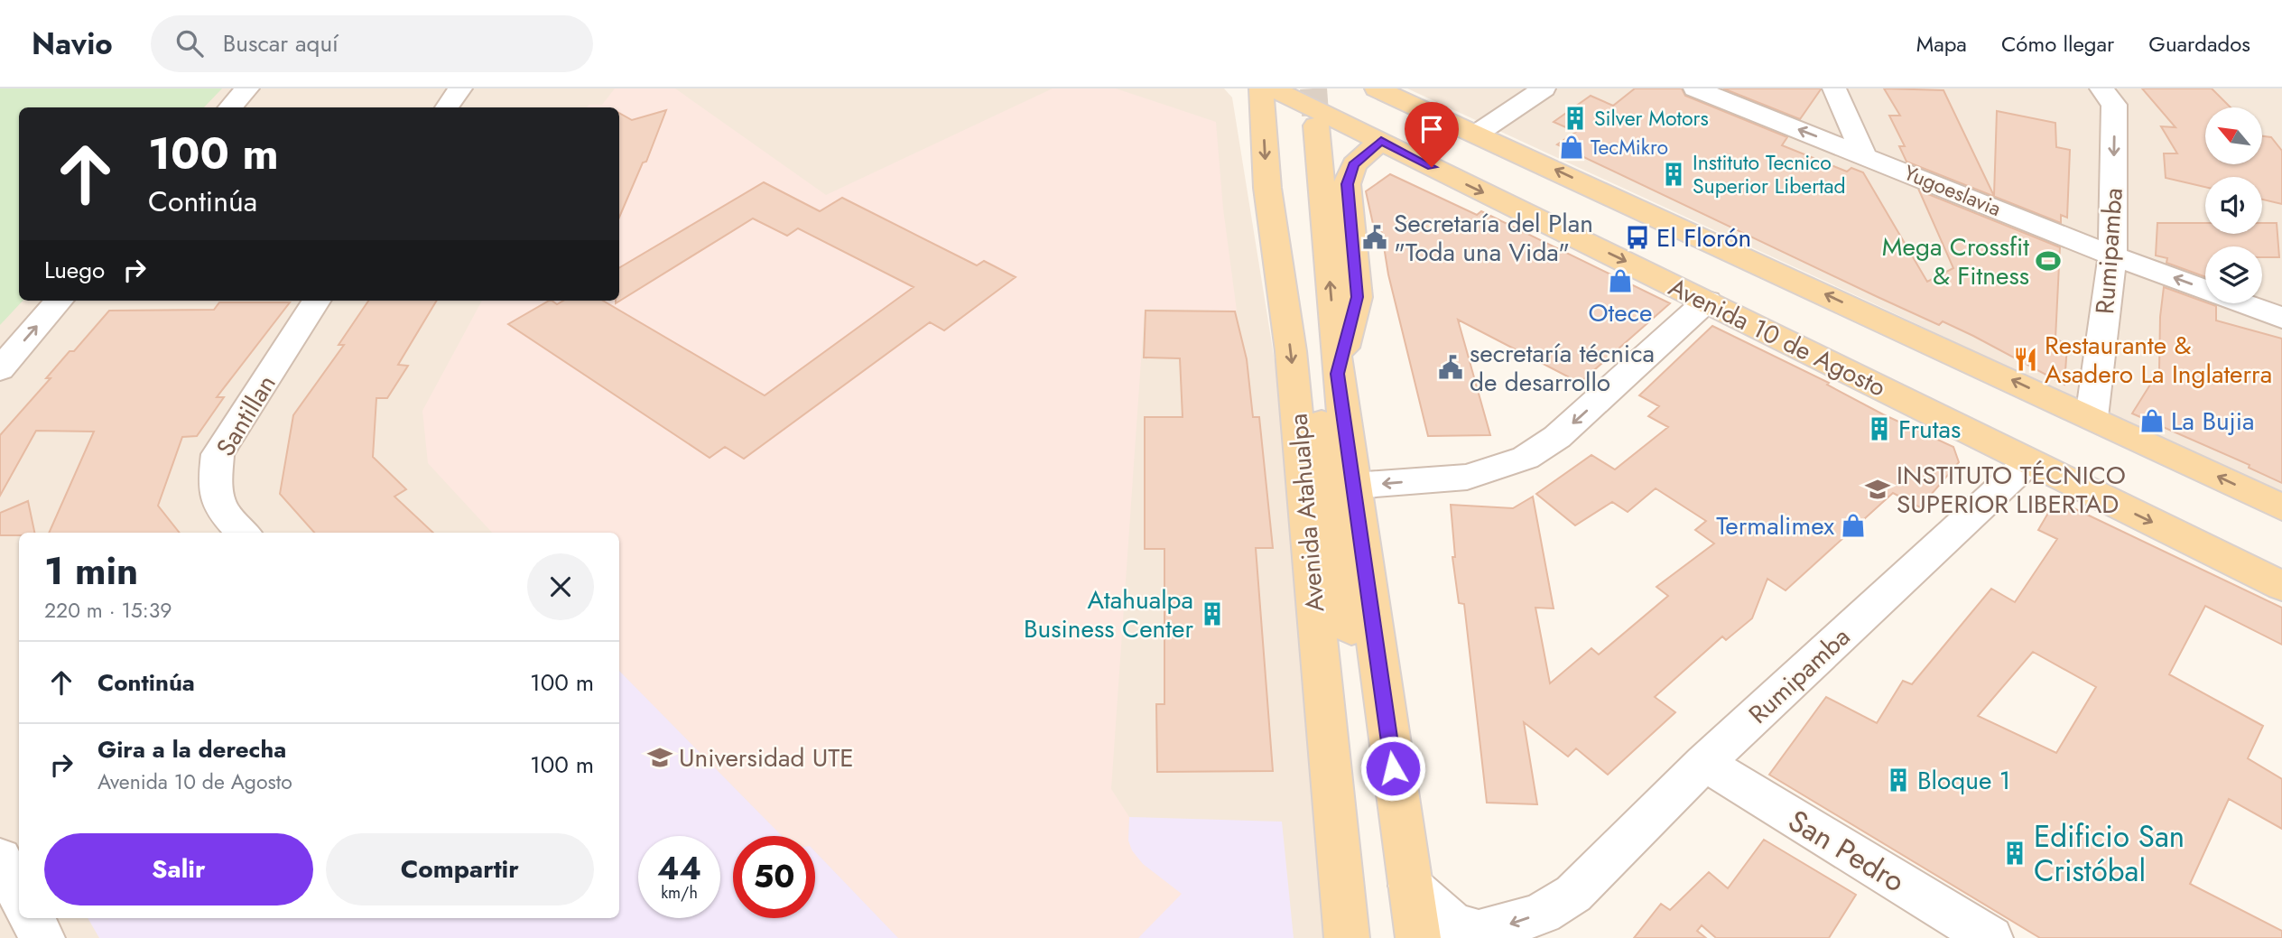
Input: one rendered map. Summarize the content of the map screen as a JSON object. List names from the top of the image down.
{
  "streets": {
    "main road": ["Avenida 10 de Agosto", "Avenida Atahualpa"],
    "street": [
      "Yugoeslavia",
      "Rumipamba",
      "Santillan",
      "San Pedro"
    ]
  },
  "crossings": [
    ["Yugoeslavia", "Rumipamba"],
    ["Rumipamba", "Avenida 10 de Agosto"],
    ["Rumipamba", "Avenida Atahualpa"],
    ["Rumipamba", "San Pedro"]
  ],
  "one_way": ["Yugoeslavia"],
  "places": {
    "building": [
      "Silver Motors",
      "Instituto Tecnico Superior Libertad",
      "Frutas",
      "Atahualpa Business Center",
      "Bloque 1",
      "Edificio San Cristóbal"
    ],
    "shop": [
      "TecMikro",
      "Otece",
      "La Bujia",
      "Termalimex"
    ],
    "public building": ["Secretaría del Plan \"Toda una Vida\"", "secretaría técnica de desarrollo"],
    "bus stop": ["El Florón"],
    "sports": ["Mega Crossfit & Fitness"],
    "restaurant": ["Restaurante & Asadero La Inglaterra"],
    "school or university": ["INSTITUTO TÉCNICO SUPERIOR LIBERTAD", "Universidad UTE"]
  },
  "north": "top left",
  "page": {
    "header": "Navio",
    "search": "Buscar aquí",
    "nav": ["Mapa", "Cómo llegar", "Guardados"],
    "turn": ["100 m", "Continúa"],
    "then": "Luego",
    "heading": ["1 min", "220 m · 15:39"],
    "list": [
      {
        "name": "Continúa",
        "value": "100 m"
      },
      {
        "name": "Gira a la derecha",
        "note": "Avenida 10 de Agosto",
        "value": "100 m"
      }
    ],
    "buttons": ["Salir", "Compartir"],
    "speed": "44 km/h",
    "limit": "50"
  }
}
